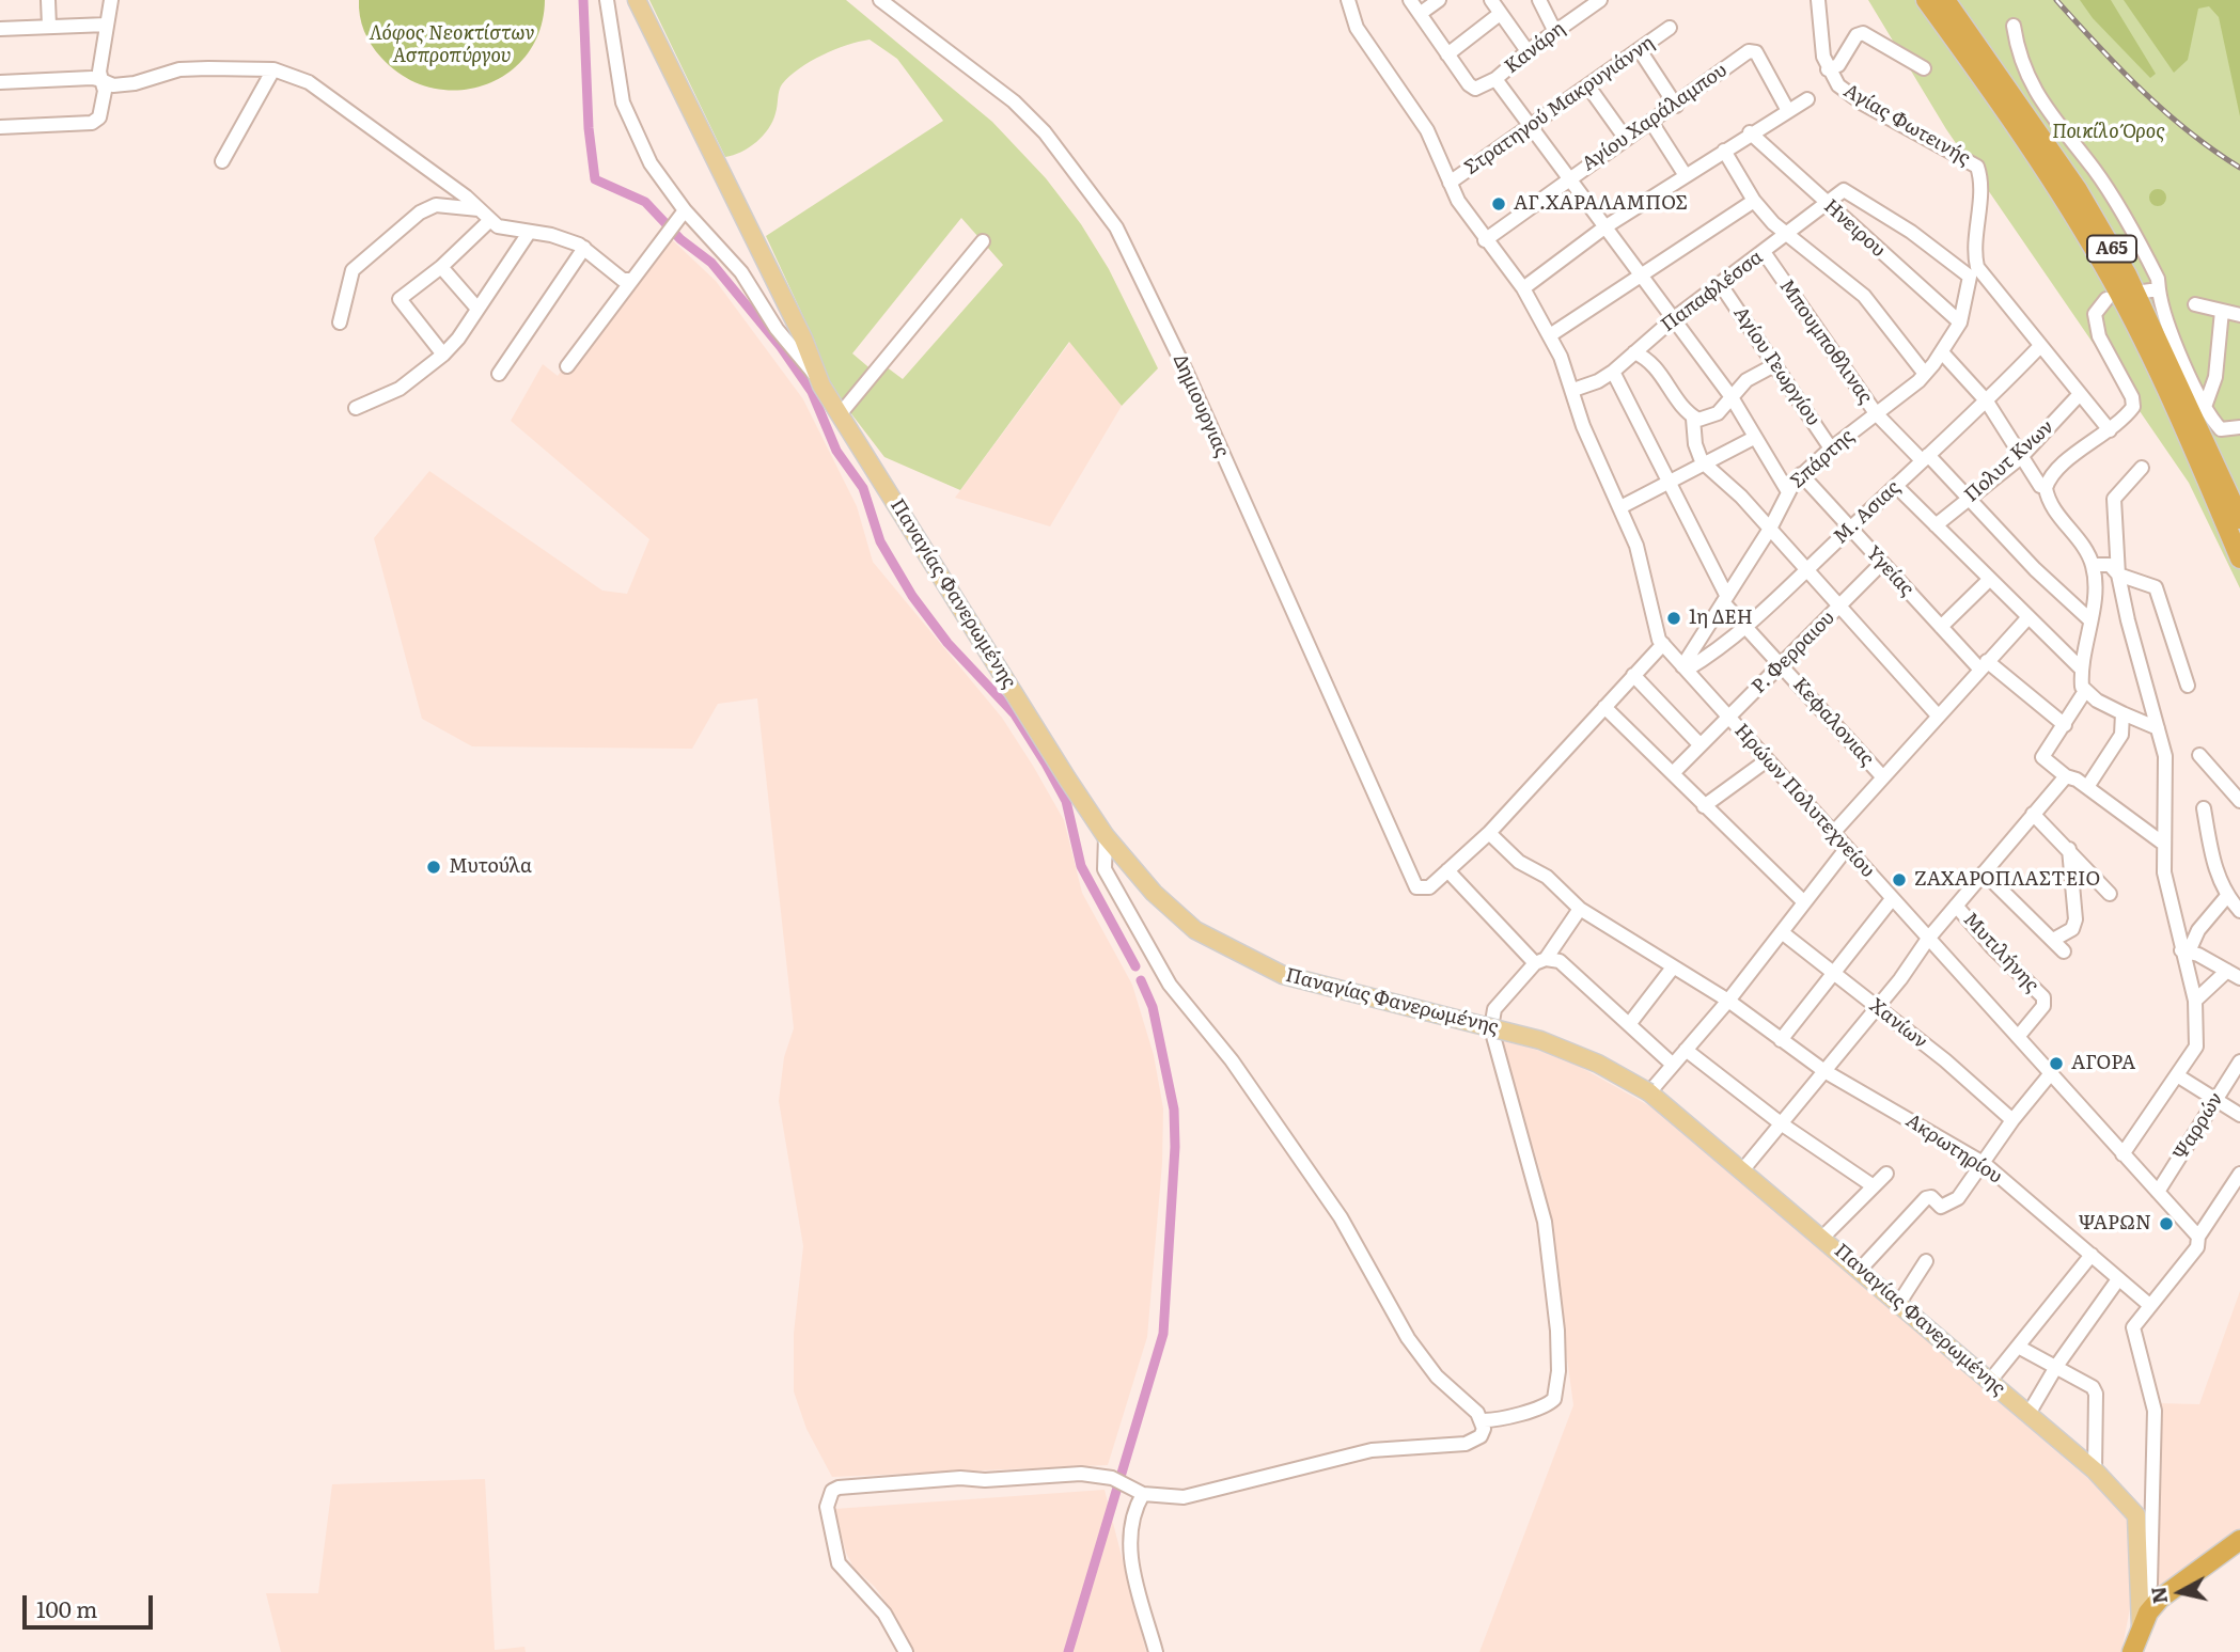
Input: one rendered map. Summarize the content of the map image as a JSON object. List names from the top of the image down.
{
  "streets": {
    "highway": ["Α65"],
    "main road": ["Παναγίας Φανερωμένης"],
    "street": [
      "Κανάρη",
      "Στρατηγού Μακρυγιάννη",
      "Αγίου Χαράλαμπου",
      "Αγίας Φωτεινής",
      "Ηνειρου",
      "Παπαφλέσσα",
      "Μπουμποθλινας",
      "Αγίου Γεωργίου",
      "Δημιουργιας",
      "Σπάρτης",
      "Πολυτ Κνων",
      "Μ. Ασιας",
      "Υγείας",
      "Ρ. Φερραιου",
      "Κεφαλονιας",
      "Ηρώων Πολυτεχνείου",
      "Μυτιλήνης",
      "Χανίων",
      "Ψαρρών",
      "Ακρωτηρίου"
    ]
  },
  "crossings": [
    ["Στρατηγού Μακρυγιάννη", "Ηρώων Πολυτεχνείου"],
    ["Αγίου Χαράλαμπου", "Ηρώων Πολυτεχνείου"],
    ["Αγίας Φωτεινής", "Πολυτ Κνων"],
    ["Αγίας Φωτεινής", "Μ. Ασιας"],
    ["Ηνειρου", "Παπαφλέσσα"],
    ["Ηνειρου", "Σπάρτης"],
    ["Παπαφλέσσα", "Μπουμποθλινας"],
    ["Παπαφλέσσα", "Αγίου Γεωργίου"],
    ["Παπαφλέσσα", "Σπάρτης"],
    ["Παπαφλέσσα", "Κεφαλονιας"],
    ["Παπαφλέσσα", "Ηρώων Πολυτεχνείου"],
    ["Μπουμποθλινας", "Σπάρτης"],
    ["Μπουμποθλινας", "Πολυτ Κνων"],
    ["Μπουμποθλινας", "Μ. Ασιας"],
    ["Αγίου Γεωργίου", "Σπάρτης"],
    ["Σπάρτης", "Μ. Ασιας"],
    ["Σπάρτης", "Υγείας"],
    ["Σπάρτης", "Κεφαλονιας"],
    ["Σπάρτης", "Ηρώων Πολυτεχνείου"],
    ["Μ. Ασιας", "Υγείας"],
    ["Μ. Ασιας", "Κεφαλονιας"],
    ["Μ. Ασιας", "Ηρώων Πολυτεχνείου"],
    ["Υγείας", "Ρ. Φερραιου"],
    ["Ρ. Φερραιου", "Κεφαλονιας"],
    ["Ρ. Φερραιου", "Ηρώων Πολυτεχνείου"],
    ["Ηρώων Πολυτεχνείου", "Μυτιλήνης"],
    ["Ηρώων Πολυτεχνείου", "Ψαρρών"]
  ],
  "parks": ["Λόφος Νεοκτίστων Ασπροπύργου", "Ποικίλο Όρος"],
  "places": [
    "ΑΓ.ΧΑΡΑΛΑΜΠΟΣ",
    "1η ΔΕΗ",
    "Μυτούλα",
    "ΖΑΧΑΡΟΠΛΑΣΤΕΙΟ",
    "ΑΓΟΡΑ",
    "ΨΑΡΩΝ"
  ],
  "scale_bar": "100 m",
  "north": "left"
}
